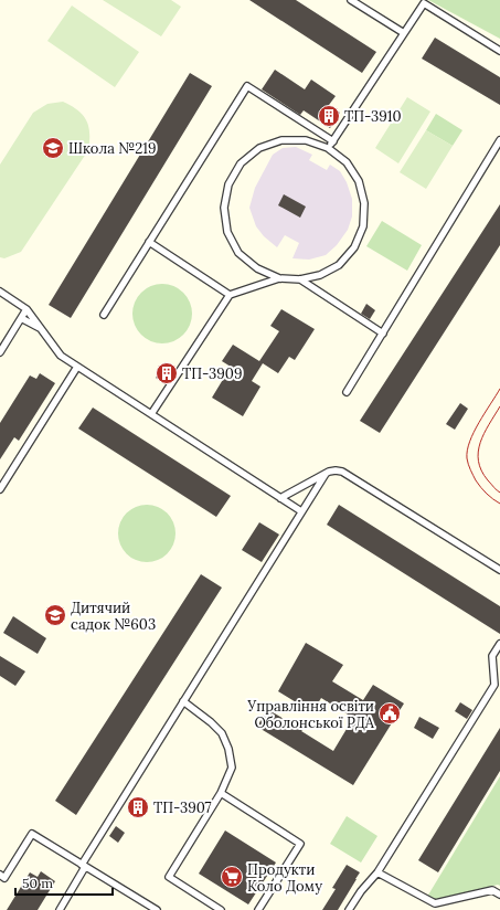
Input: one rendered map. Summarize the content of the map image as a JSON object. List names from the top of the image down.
{
  "places": {
    "building": ["ТП-3910", "ТП-3909", "ТП-3907"],
    "school or university": ["Школа №219", "Дитячий садок №603"],
    "public building": ["Управління освіти Оболонської РДА"],
    "supermarket": ["Продукти Коло Дому"]
  },
  "scale_bar": "50 m"
}
